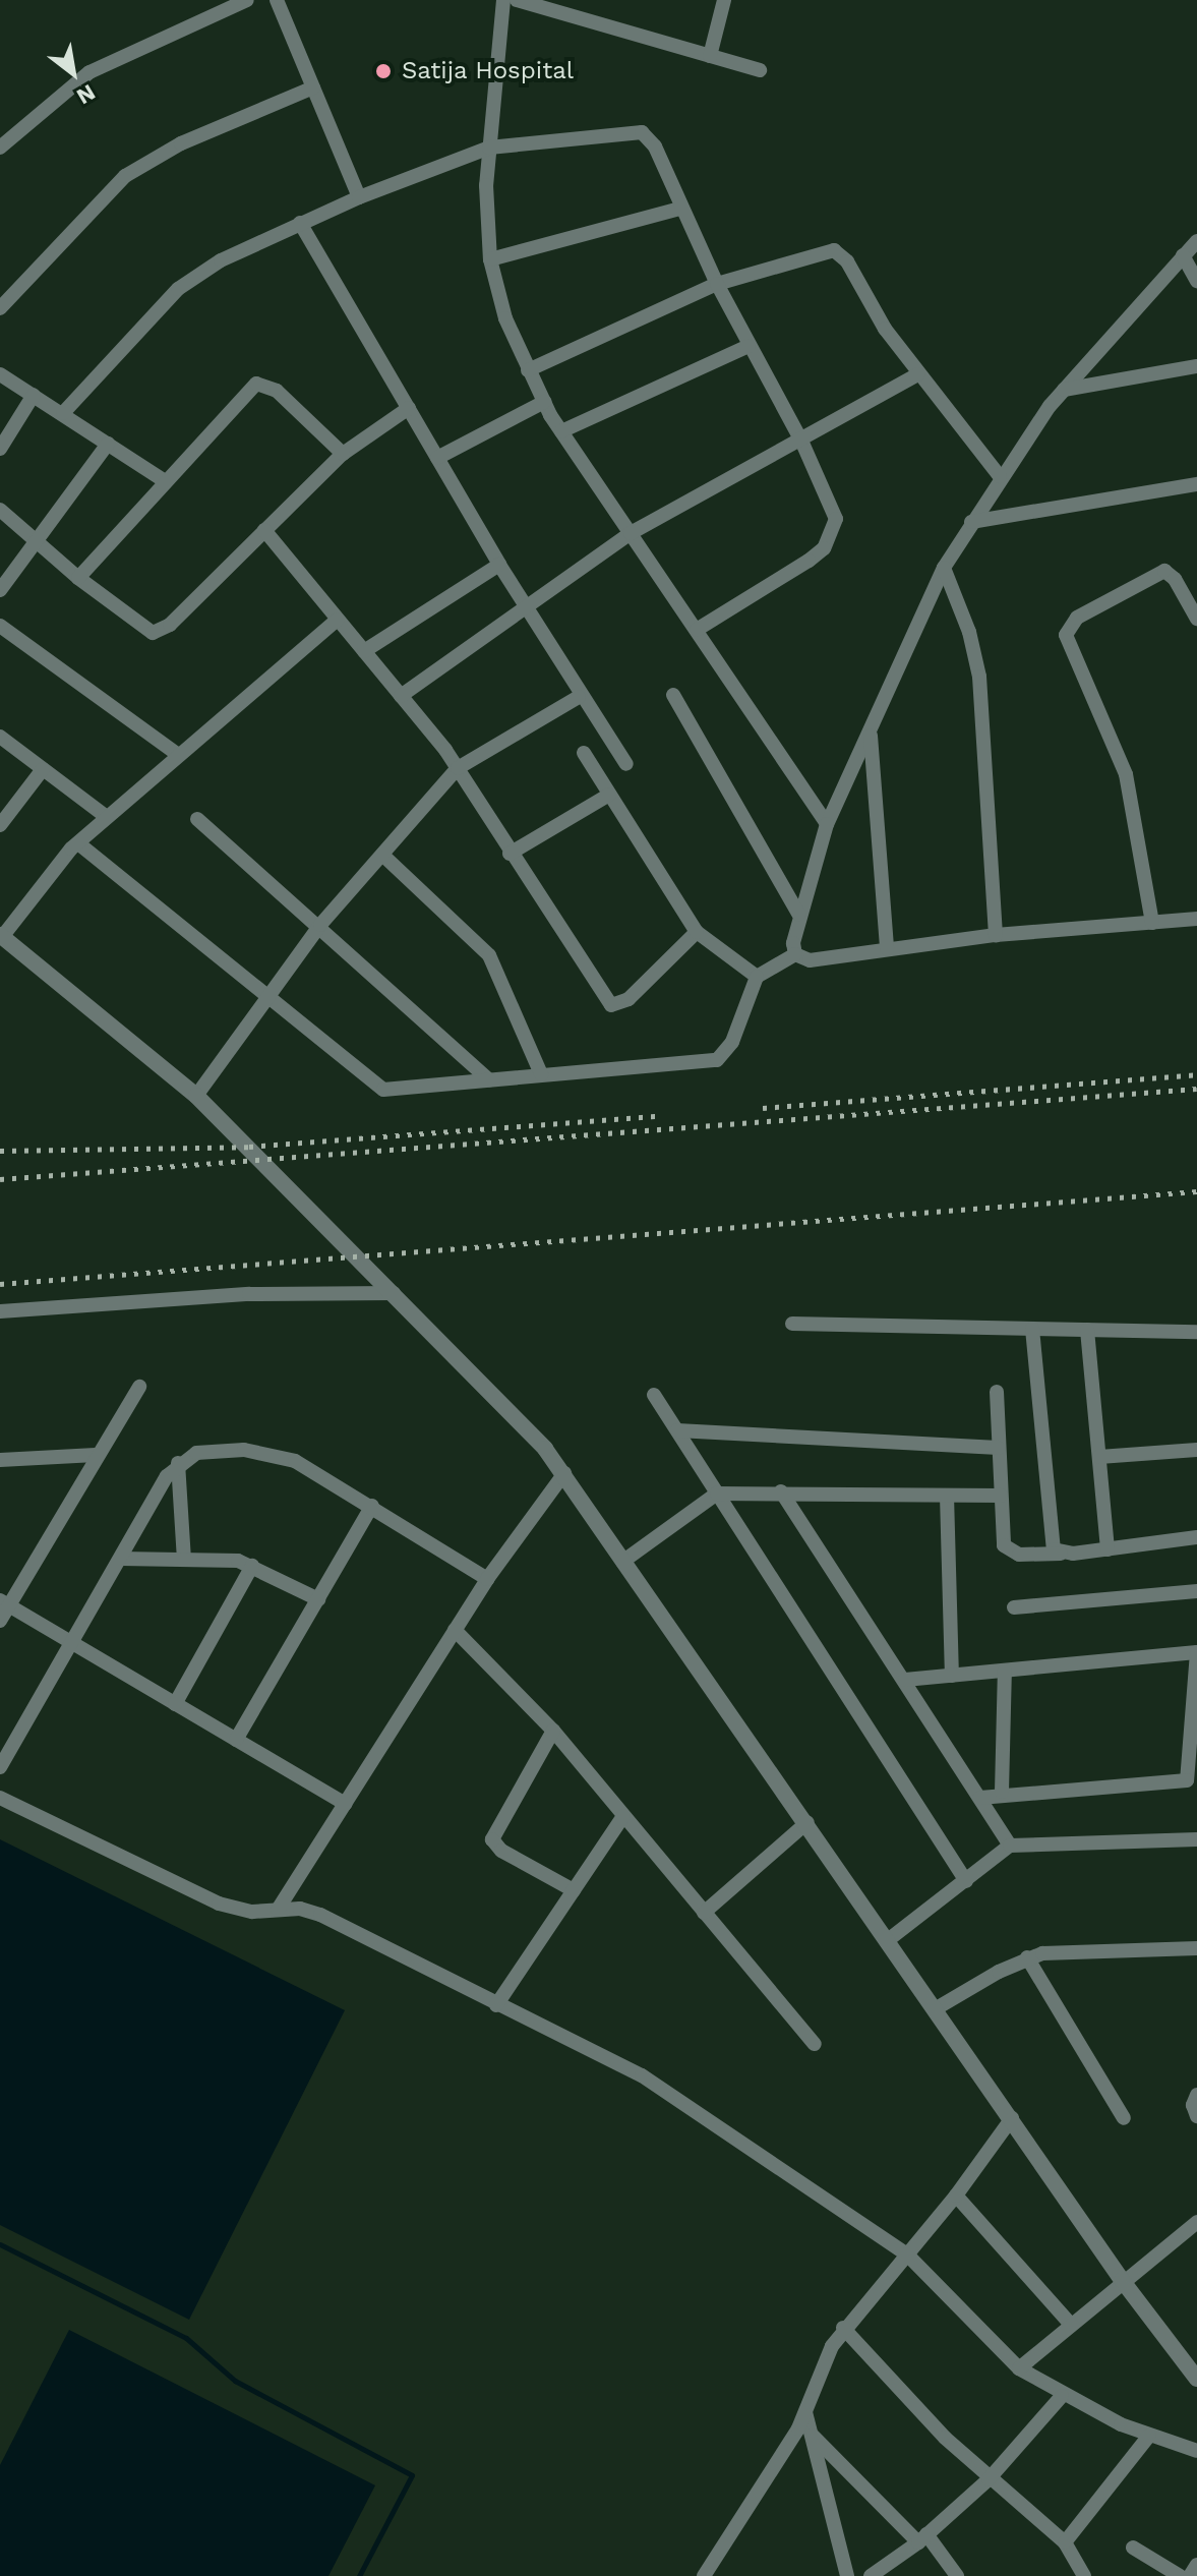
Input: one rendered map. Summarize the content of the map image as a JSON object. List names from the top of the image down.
{
  "places": ["Satija Hospital"],
  "north": "bottom right"
}
